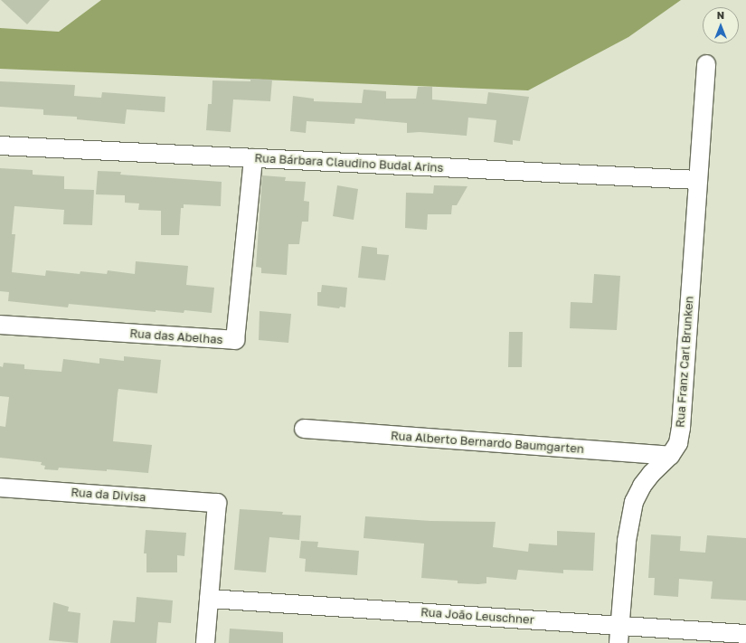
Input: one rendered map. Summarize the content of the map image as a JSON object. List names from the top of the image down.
{
  "streets": {
    "street": [
      "Rua Bárbara Claudino Budal Arins",
      "Rua das Abelhas",
      "Rua Franz Carl Brunken",
      "Rua Alberto Bernardo Baumgarten",
      "Rua da Divisa",
      "Rua João Leuschner"
    ]
  },
  "crossings": [
    ["Rua Bárbara Claudino Budal Arins", "Rua das Abelhas"],
    ["Rua Bárbara Claudino Budal Arins", "Rua Franz Carl Brunken"],
    ["Rua Franz Carl Brunken", "Rua Alberto Bernardo Baumgarten"],
    ["Rua Franz Carl Brunken", "Rua João Leuschner"],
    ["Rua da Divisa", "Rua João Leuschner"]
  ],
  "north": "top"
}
